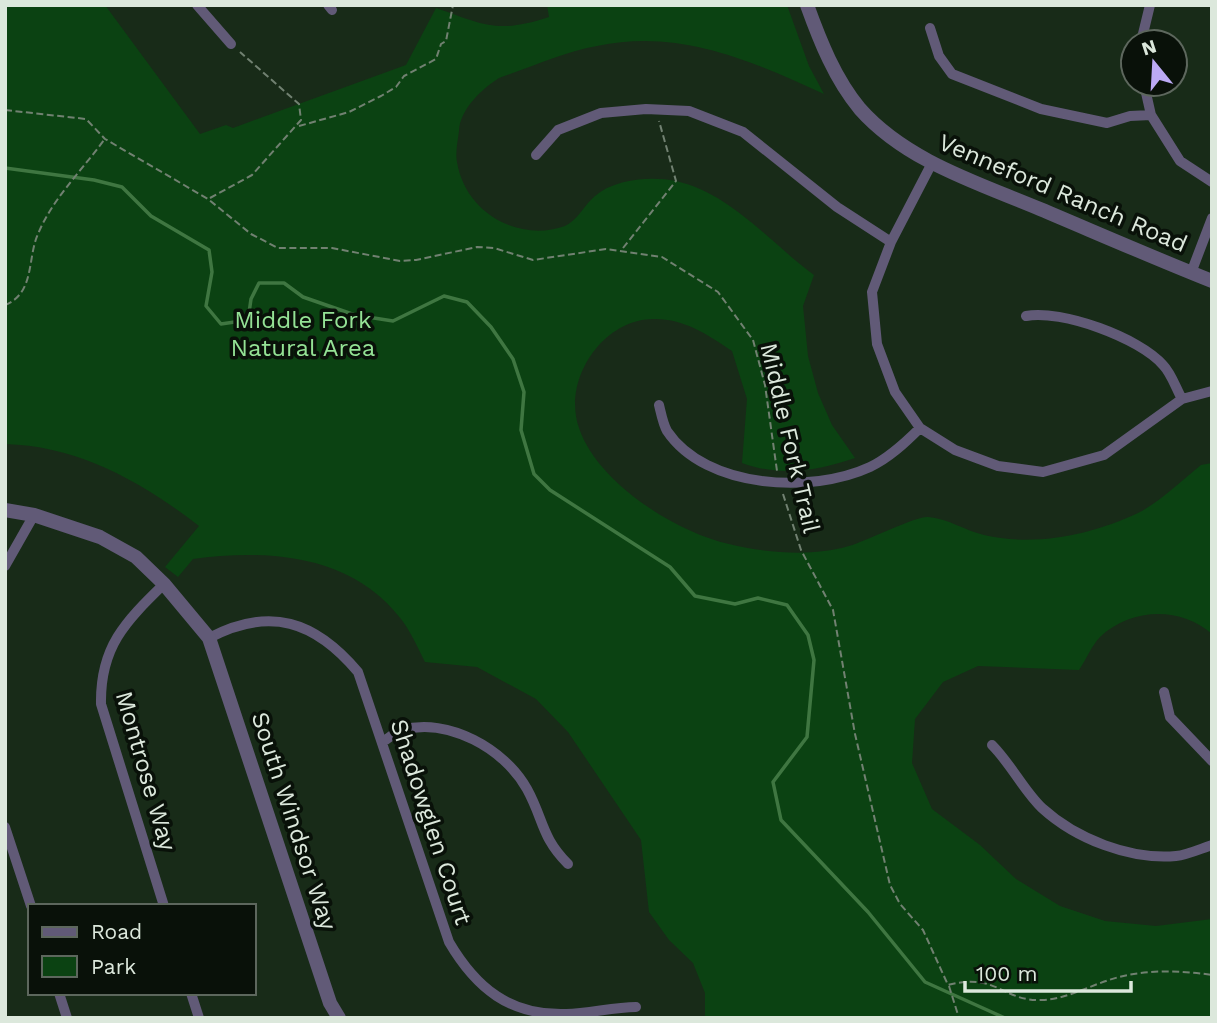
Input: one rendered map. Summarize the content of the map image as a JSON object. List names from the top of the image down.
{
  "streets": {
    "street": [
      "Venneford Ranch Road",
      "Montrose Way",
      "South Windsor Way",
      "Shadowglen Court"
    ],
    "path": ["Middle Fork Trail"]
  },
  "crossings": [
    ["South Windsor Way", "Shadowglen Court"]
  ],
  "parks": ["Middle Fork Natural Area"],
  "legend": ["Road", "Park"],
  "scale_bar": "100 m",
  "north": "top"
}
